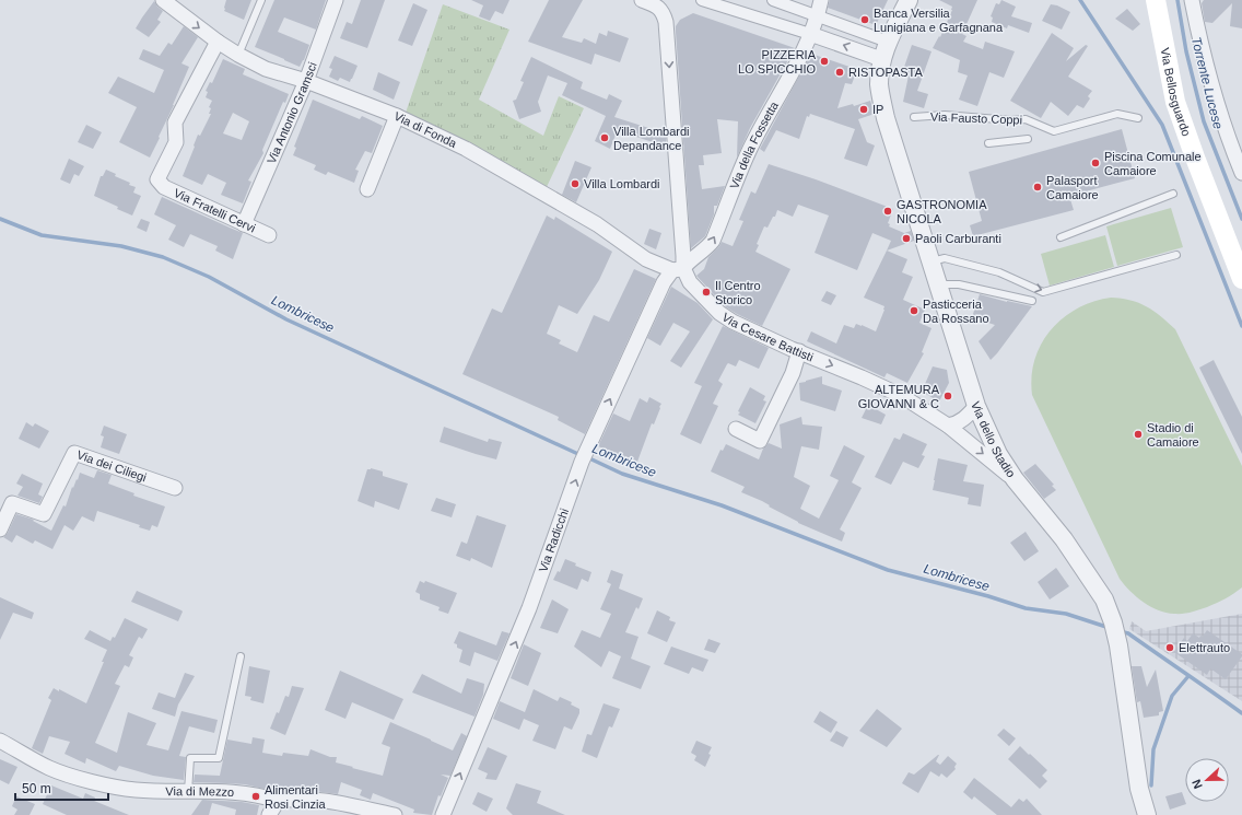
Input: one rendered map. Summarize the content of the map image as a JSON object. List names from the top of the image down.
{
  "streets": {
    "main road": ["Via Bellosguardo"],
    "street": [
      "Via Antonio Gramsci",
      "Via di Fonda",
      "Via della Fossetta",
      "Via Fratelli Cervi",
      "Via Cesare Battisti",
      "Via dello Stadio",
      "Via dei Ciliegi",
      "Via Radicchi",
      "Via di Mezzo"
    ],
    "lane": ["Via Fausto Coppi"]
  },
  "crossings": [
    ["Via Antonio Gramsci", "Via di Fonda"],
    ["Via Antonio Gramsci", "Via Fratelli Cervi"],
    ["Via di Fonda", "Via della Fossetta"],
    ["Via di Fonda", "Via Fratelli Cervi"],
    ["Via di Fonda", "Via Cesare Battisti"],
    ["Via di Fonda", "Via Radicchi"],
    ["Via della Fossetta", "Via Cesare Battisti"],
    ["Via della Fossetta", "Via Radicchi"],
    ["Via Cesare Battisti", "Via dello Stadio"],
    ["Via Cesare Battisti", "Via Radicchi"]
  ],
  "one_way": ["Via della Fossetta", "Via Cesare Battisti", "Via Radicchi"],
  "water": ["Torrente Lucese", "Lombricese"],
  "places": [
    "Banca Versilia Lunigiana e Garfagnana",
    "PIZZERIA LO SPICCHIO",
    "RISTOPASTA",
    "IP",
    "Villa Lombardi Depandance",
    "Piscina Comunale Camaiore",
    "Villa Lombardi",
    "Palasport Camaiore",
    "GASTRONOMIA NICOLA",
    "Paoli Carburanti",
    "Il Centro Storico",
    "Pasticceria Da Rossano",
    "ALTEMURA GIOVANNI & C",
    "Stadio di Camaiore",
    "Elettrauto",
    "Alimentari Rosi Cinzia"
  ],
  "scale_bar": "50 m",
  "north": "left"
}
